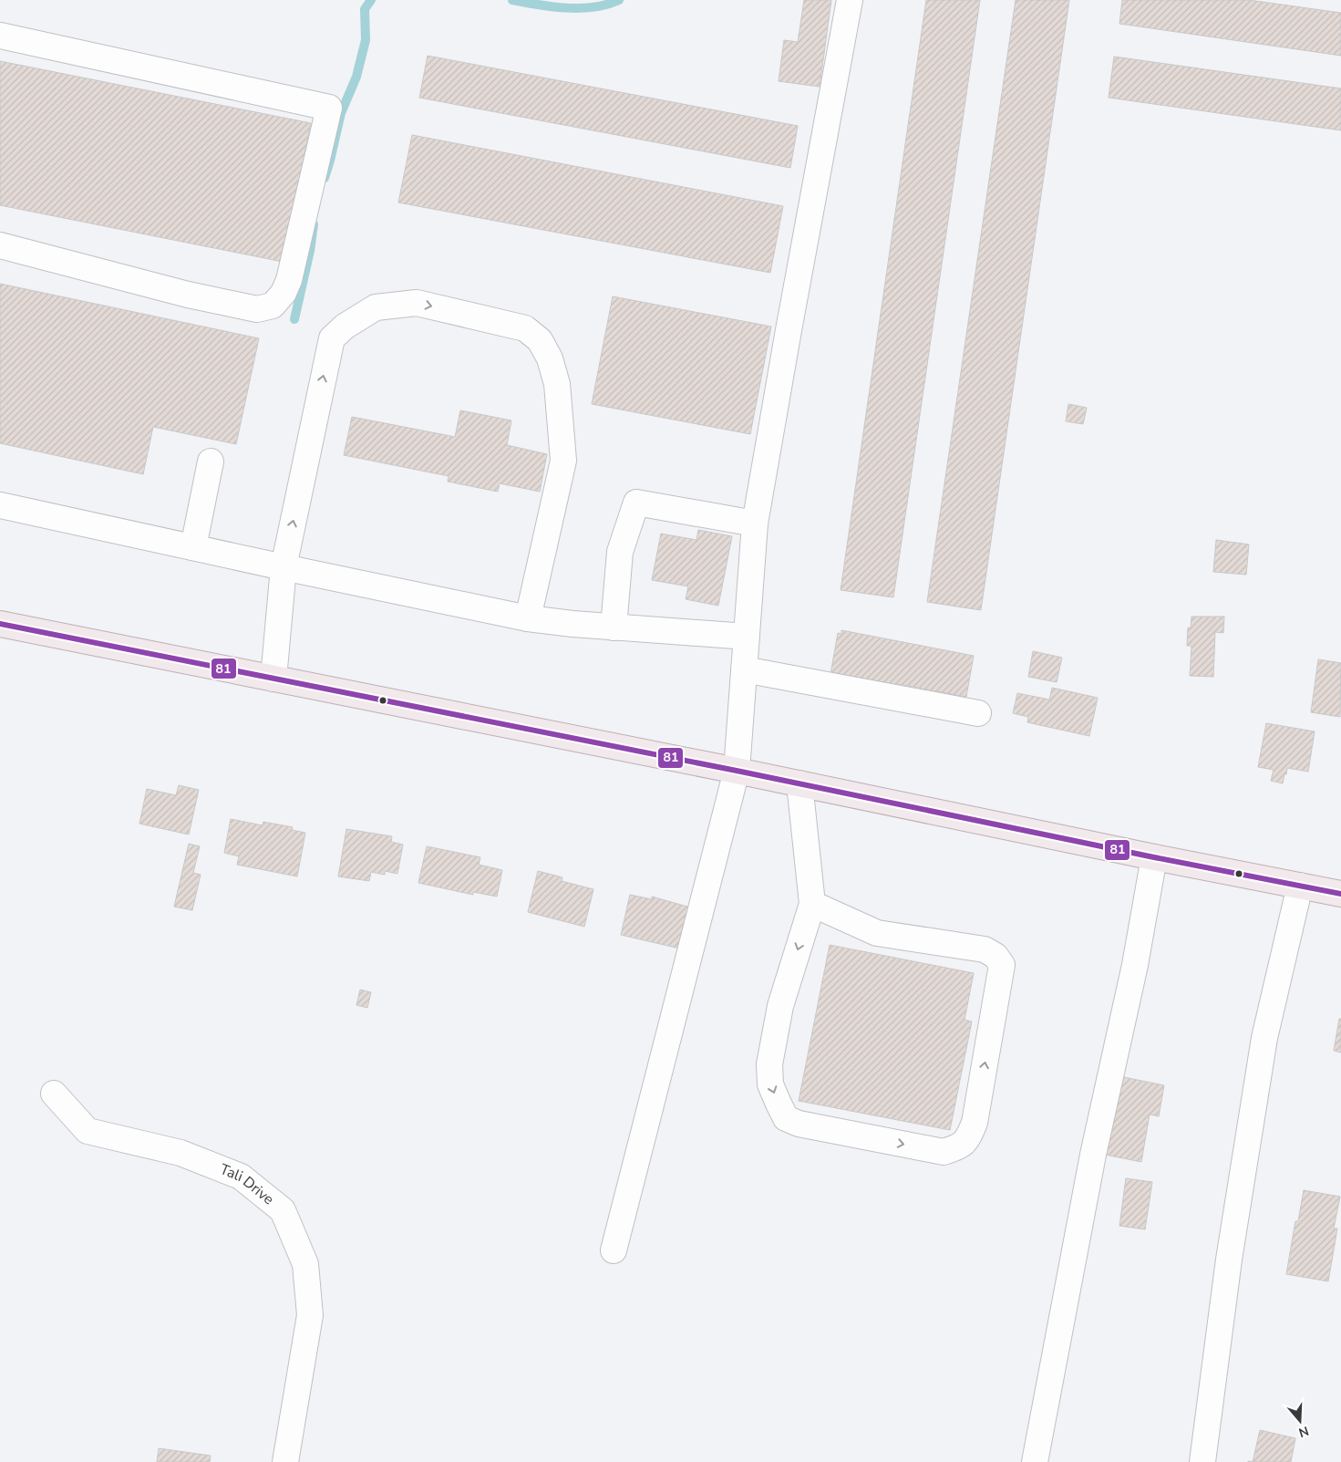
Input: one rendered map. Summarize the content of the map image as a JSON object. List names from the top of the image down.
{
  "streets": {
    "street": ["Tali Drive"]
  },
  "lines": ["transit line 81"],
  "north": "bottom"
}
